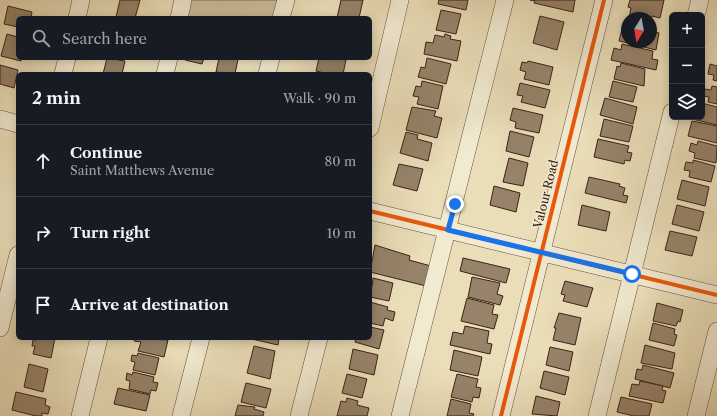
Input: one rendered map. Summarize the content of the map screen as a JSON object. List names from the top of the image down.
{
  "streets": {
    "street": ["Valour Road"]
  },
  "north": "bottom",
  "page": {
    "map_buttons": ["+", "−"],
    "search": "Search here",
    "heading": ["2 min", "Walk · 90 m"],
    "list": [
      ["Continue", "Saint Matthews Avenue", "80 m"],
      ["Turn right", "10 m"],
      "Arrive at destination"
    ]
  }
}
